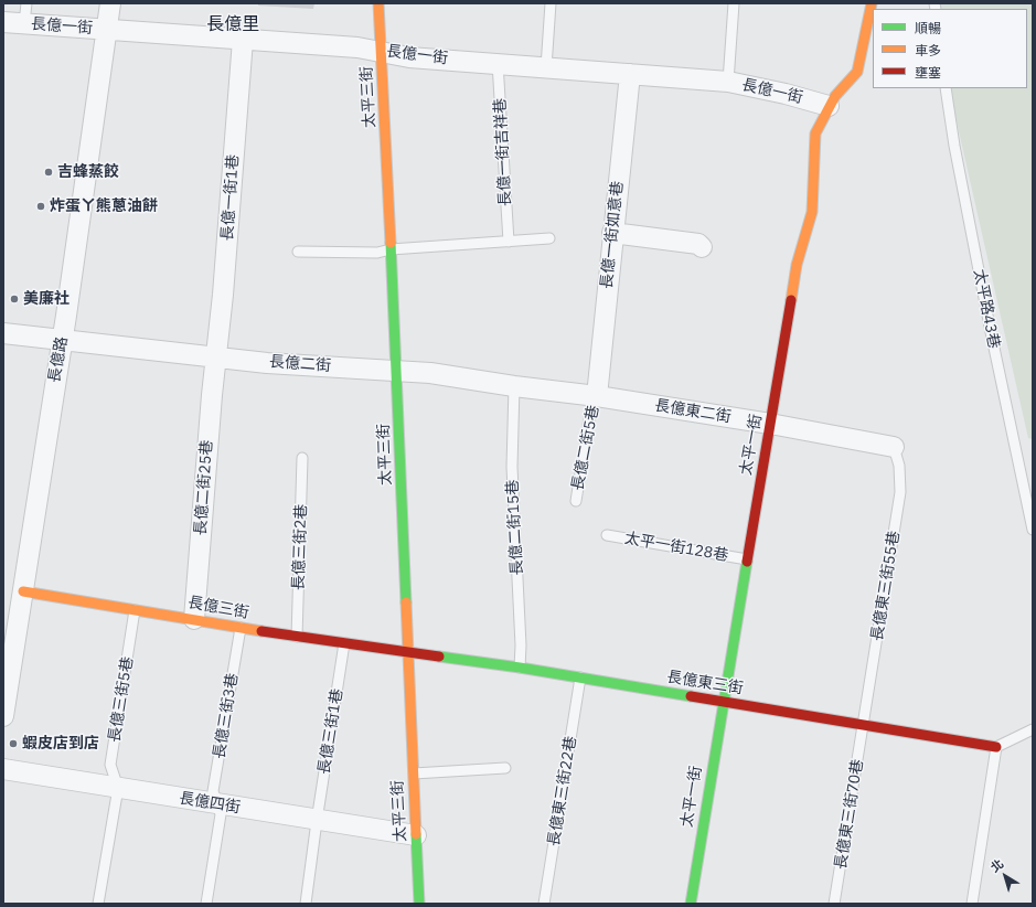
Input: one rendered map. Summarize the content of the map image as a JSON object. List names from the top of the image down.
{
  "streets": {
    "street": [
      "長億一街",
      "太平三街",
      "長億一街1巷",
      "長億一街如意巷",
      "長億路",
      "長億二街",
      "長億東二街",
      "太平一街",
      "長億二街25巷",
      "長億三街",
      "長億東三街",
      "長億四街"
    ],
    "lane": [
      "長億一街吉祥巷",
      "太平路43巷",
      "長億二街5巷",
      "長億二街15巷",
      "長億三街2巷",
      "太平一街128巷",
      "長億東三街55巷",
      "長億三街5巷",
      "長億三街3巷",
      "長億三街1巷",
      "長億東三街22巷",
      "長億東三街70巷"
    ]
  },
  "crossings": [
    ["長億一街", "太平三街"],
    ["長億一街", "長億一街吉祥巷"],
    ["長億一街", "長億一街1巷"],
    ["長億一街", "長億一街如意巷"],
    ["長億一街", "長億路"],
    ["長億一街", "太平一街"],
    ["太平三街", "長億二街"],
    ["太平三街", "長億三街"],
    ["太平三街", "長億東三街"],
    ["太平三街", "長億四街"],
    ["長億一街1巷", "長億二街"],
    ["長億一街1巷", "長億二街25巷"],
    ["長億一街如意巷", "長億二街"],
    ["長億一街如意巷", "長億東二街"],
    ["長億一街如意巷", "長億二街5巷"],
    ["長億路", "長億二街"],
    ["長億路", "長億三街"],
    ["長億二街", "長億東二街"],
    ["長億二街", "長億二街5巷"],
    ["長億二街", "長億二街25巷"],
    ["長億二街", "長億二街15巷"],
    ["長億東二街", "太平一街"],
    ["長億東二街", "長億二街5巷"],
    ["長億東二街", "長億東三街55巷"],
    ["太平一街", "太平一街128巷"],
    ["太平一街", "長億東三街"],
    ["長億二街25巷", "長億三街"],
    ["長億二街15巷", "長億東三街"],
    ["長億三街2巷", "長億三街"],
    ["長億東三街55巷", "長億東三街"],
    ["長億東三街55巷", "長億東三街70巷"],
    ["長億三街", "長億東三街"],
    ["長億三街", "長億三街5巷"],
    ["長億三街", "長億三街3巷"],
    ["長億三街", "長億三街1巷"],
    ["長億東三街", "長億東三街22巷"],
    ["長億東三街", "長億東三街70巷"],
    ["長億三街5巷", "長億四街"],
    ["長億三街3巷", "長億四街"],
    ["長億三街1巷", "長億四街"]
  ],
  "districts": ["長億里"],
  "places": [
    "吉蜂蒸餃",
    "炸蛋ㄚ熊蔥油餅",
    "美廉社",
    "蝦皮店到店"
  ],
  "legend": ["順暢", "車多", "壅塞"],
  "north": "top left"
}
